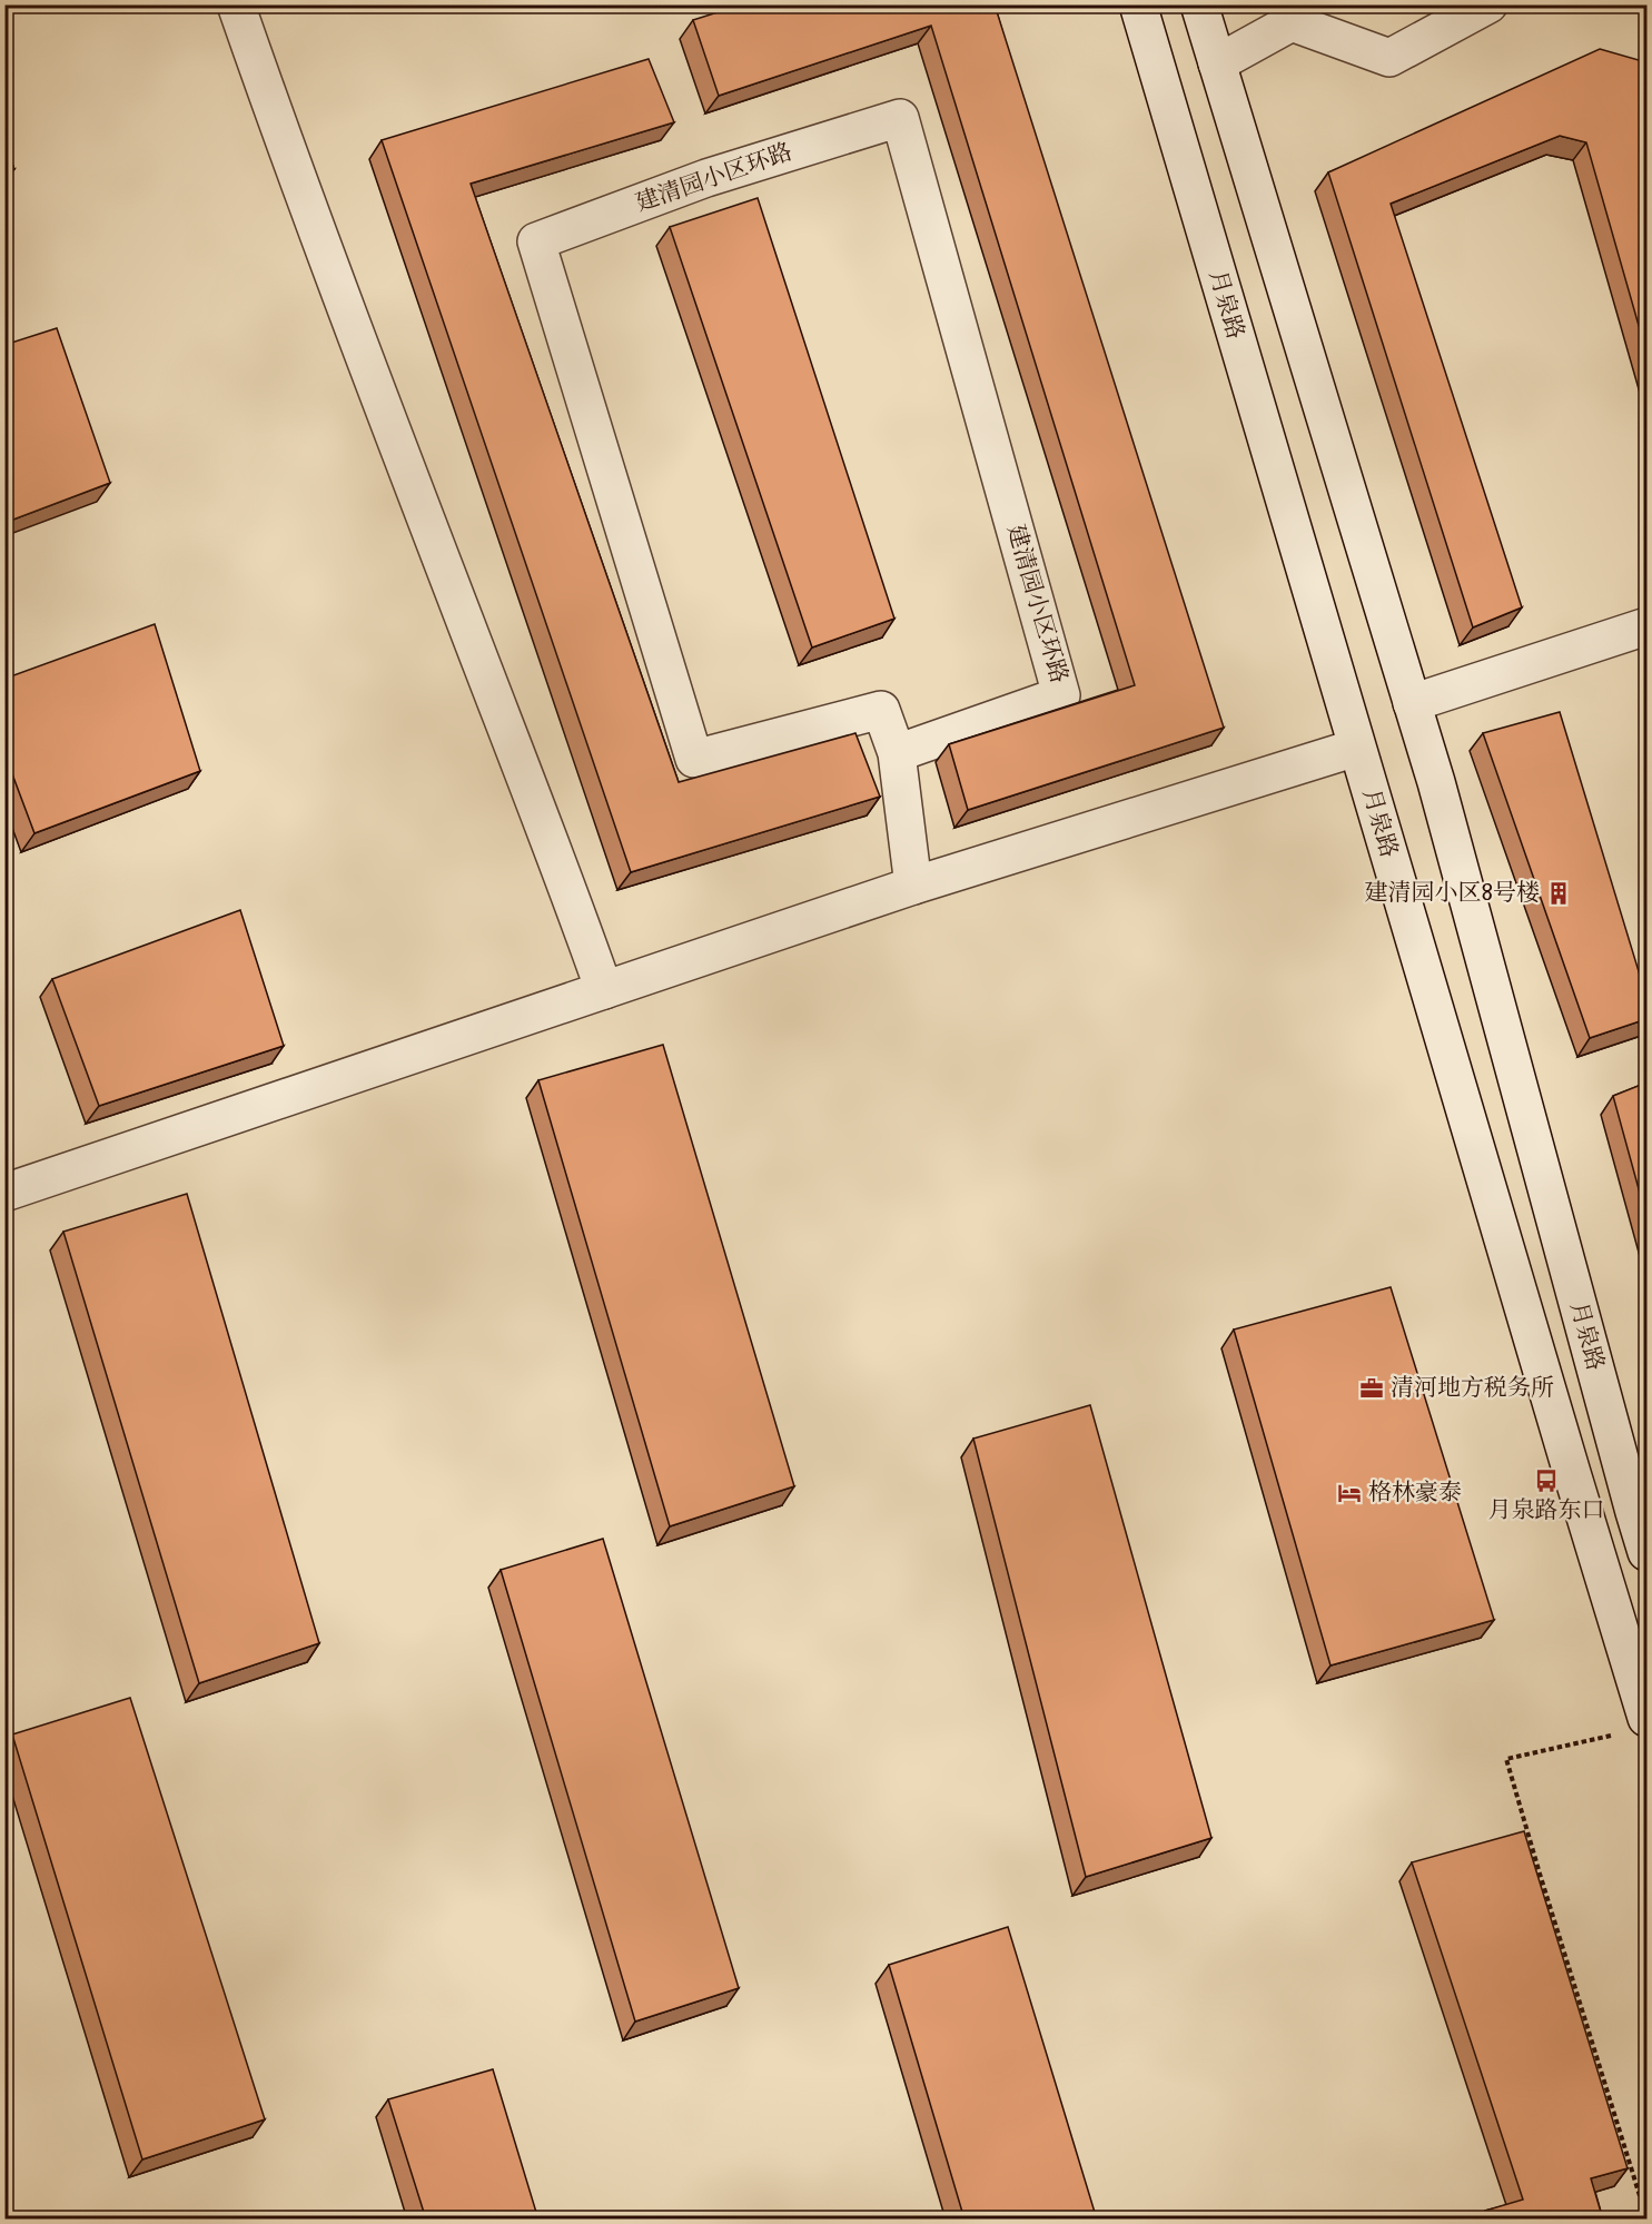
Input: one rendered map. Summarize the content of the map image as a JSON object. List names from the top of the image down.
{
  "streets": {
    "street": ["建清园小区环路", "月泉路"]
  },
  "places": {
    "building": ["建清园小区8号楼"],
    "office": ["清河地方税务所"],
    "bus stop": ["月泉路东口"],
    "hotel": ["格林豪泰"]
  }
}
